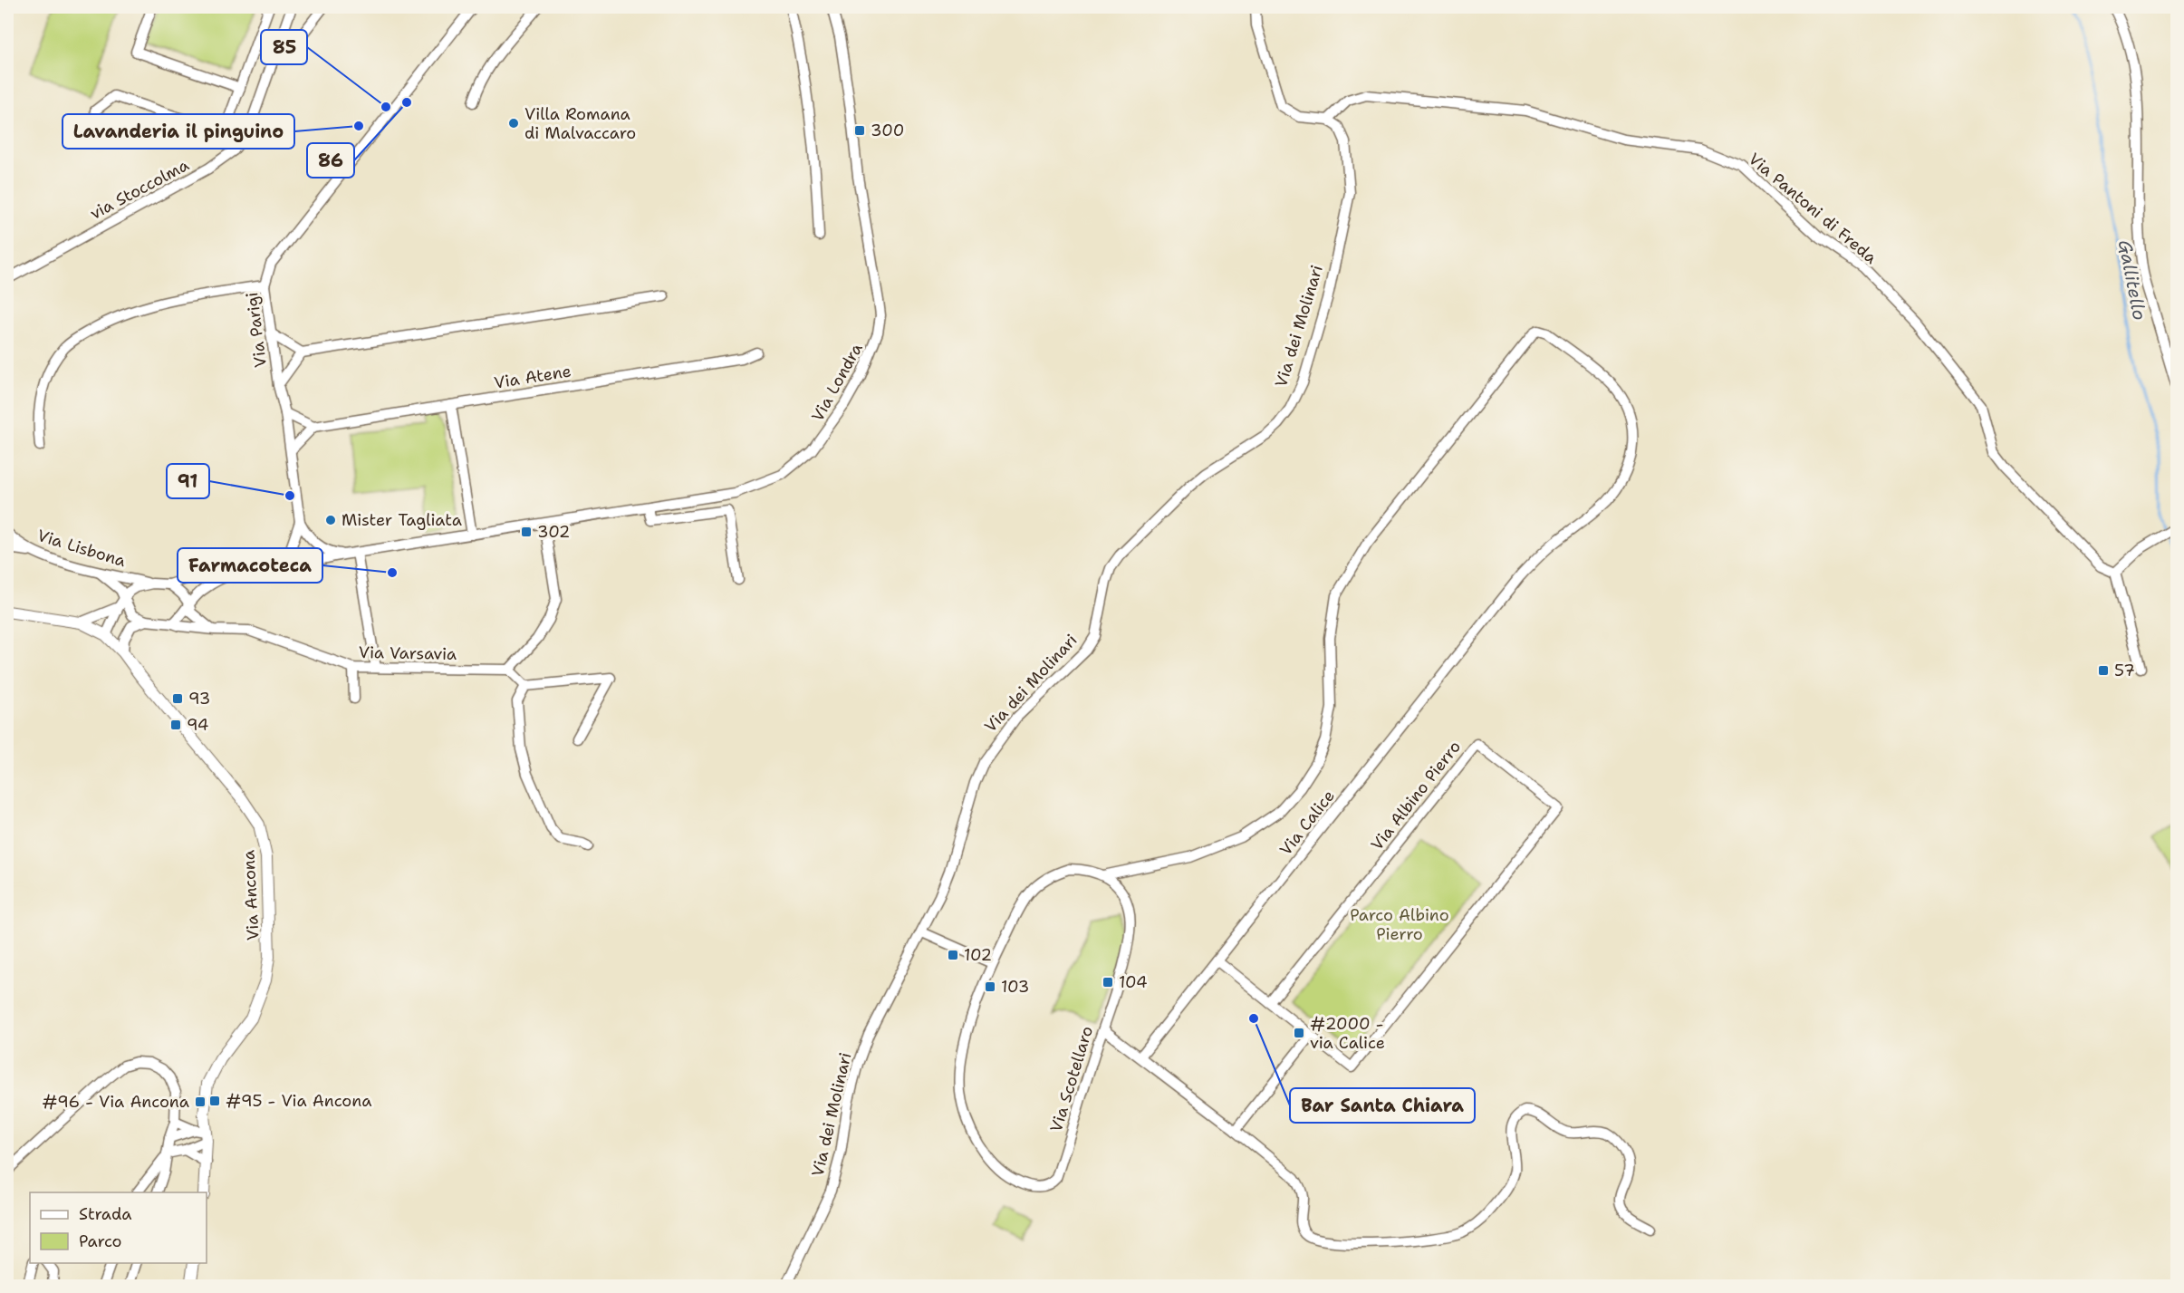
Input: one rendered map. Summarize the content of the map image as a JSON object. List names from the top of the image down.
{
  "streets": {
    "street": [
      "via Stoccolma",
      "Via Pantoni di Freda",
      "Via dei Molinari",
      "Via Parigi",
      "Via Atene",
      "Via Londra",
      "Via Lisbona",
      "Via Varsavia",
      "Via Albino Pierro",
      "Via Calice",
      "Via Ancona",
      "Via Scotellaro"
    ]
  },
  "crossings": [
    ["Via Pantoni di Freda", "Via dei Molinari"],
    ["Via Calice", "Via Scotellaro"]
  ],
  "water": ["Gallitello"],
  "parks": ["Parco Albino Pierro"],
  "places": {
    "other": [
      "86",
      "85",
      "Villa Romana di Malvaccaro",
      "Lavanderia il pinguino",
      "91",
      "Mister Tagliata",
      "Farmacoteca",
      "Bar Santa Chiara"
    ],
    "transit": [
      "300",
      "302",
      "57",
      "93",
      "94",
      "102",
      "104",
      "103",
      "#2000 - via Calice",
      "#95 - Via Ancona",
      "#96 - Via Ancona"
    ]
  },
  "legend": ["Strada", "Parco"]
}
